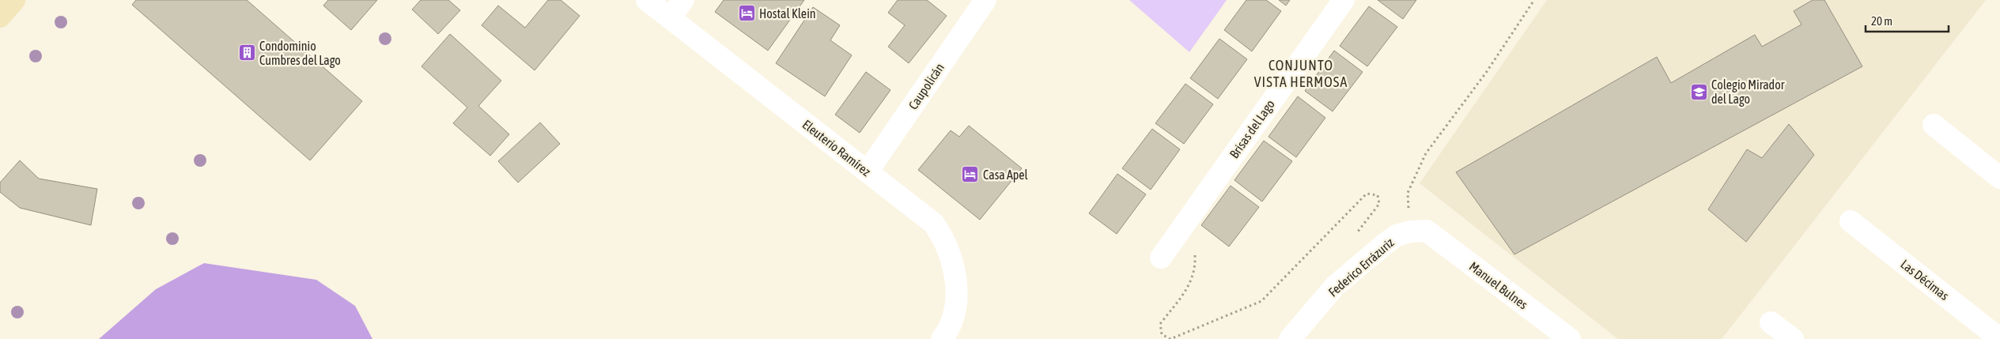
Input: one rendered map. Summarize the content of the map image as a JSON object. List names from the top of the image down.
{
  "streets": {
    "street": [
      "Caupolicán",
      "Brisas del Lago",
      "Eleuterio Ramírez",
      "Federico Errázuriz",
      "Las Décimas",
      "Manuel Bulnes"
    ]
  },
  "crossings": [
    ["Caupolicán", "Eleuterio Ramírez"],
    ["Federico Errázuriz", "Manuel Bulnes"]
  ],
  "districts": ["CONJUNTO VISTA HERMOSA"],
  "places": {
    "hotel": ["Hostal Klein", "Casa Apel"],
    "building": ["Condominio Cumbres del Lago"],
    "school or university": ["Colegio Mirador del Lago"]
  },
  "scale_bar": "20 m"
}
